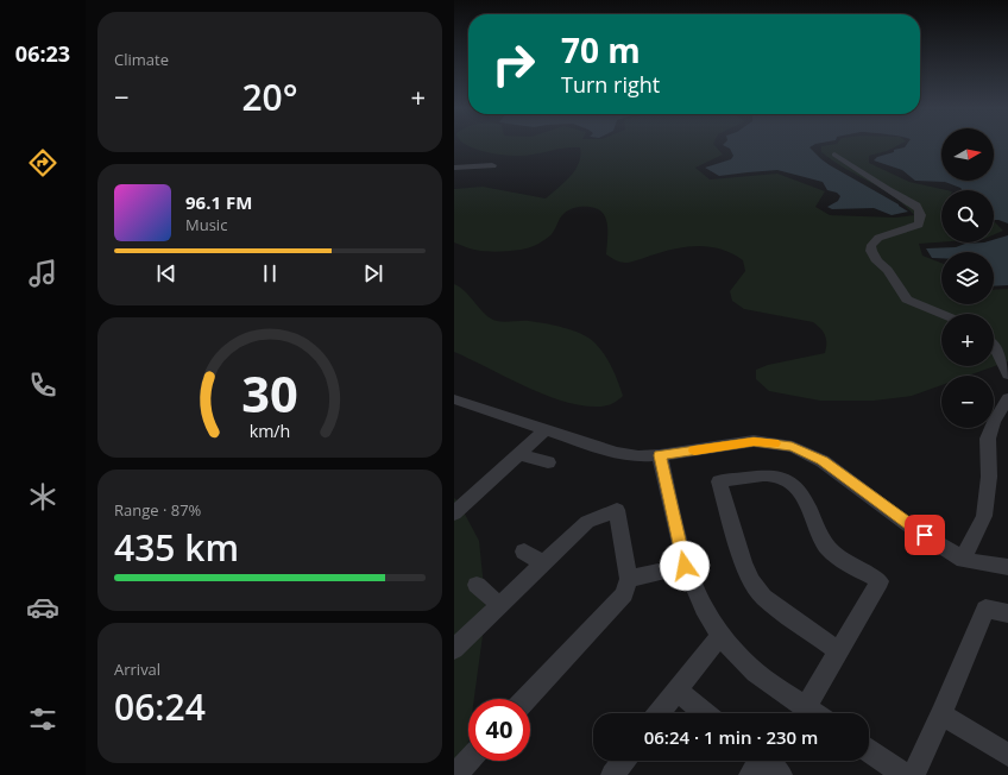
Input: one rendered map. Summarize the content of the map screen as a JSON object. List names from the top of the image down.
{
  "north": "right",
  "page": {
    "tabs": "06:23",
    "tile": [
      "Climate",
      ["Range · 87%", "435 km"],
      ["Arrival", "06:24"]
    ],
    "turn": ["70 m", "Turn right"],
    "heat": ["−", "20°", "+"],
    "map_buttons": ["+", "−"],
    "song": ["96.1 FM", "Music"],
    "limit": "40",
    "trip": "06:24 · 1 min · 230 m",
    "gauge": ["30", "km/h"]
  }
}
